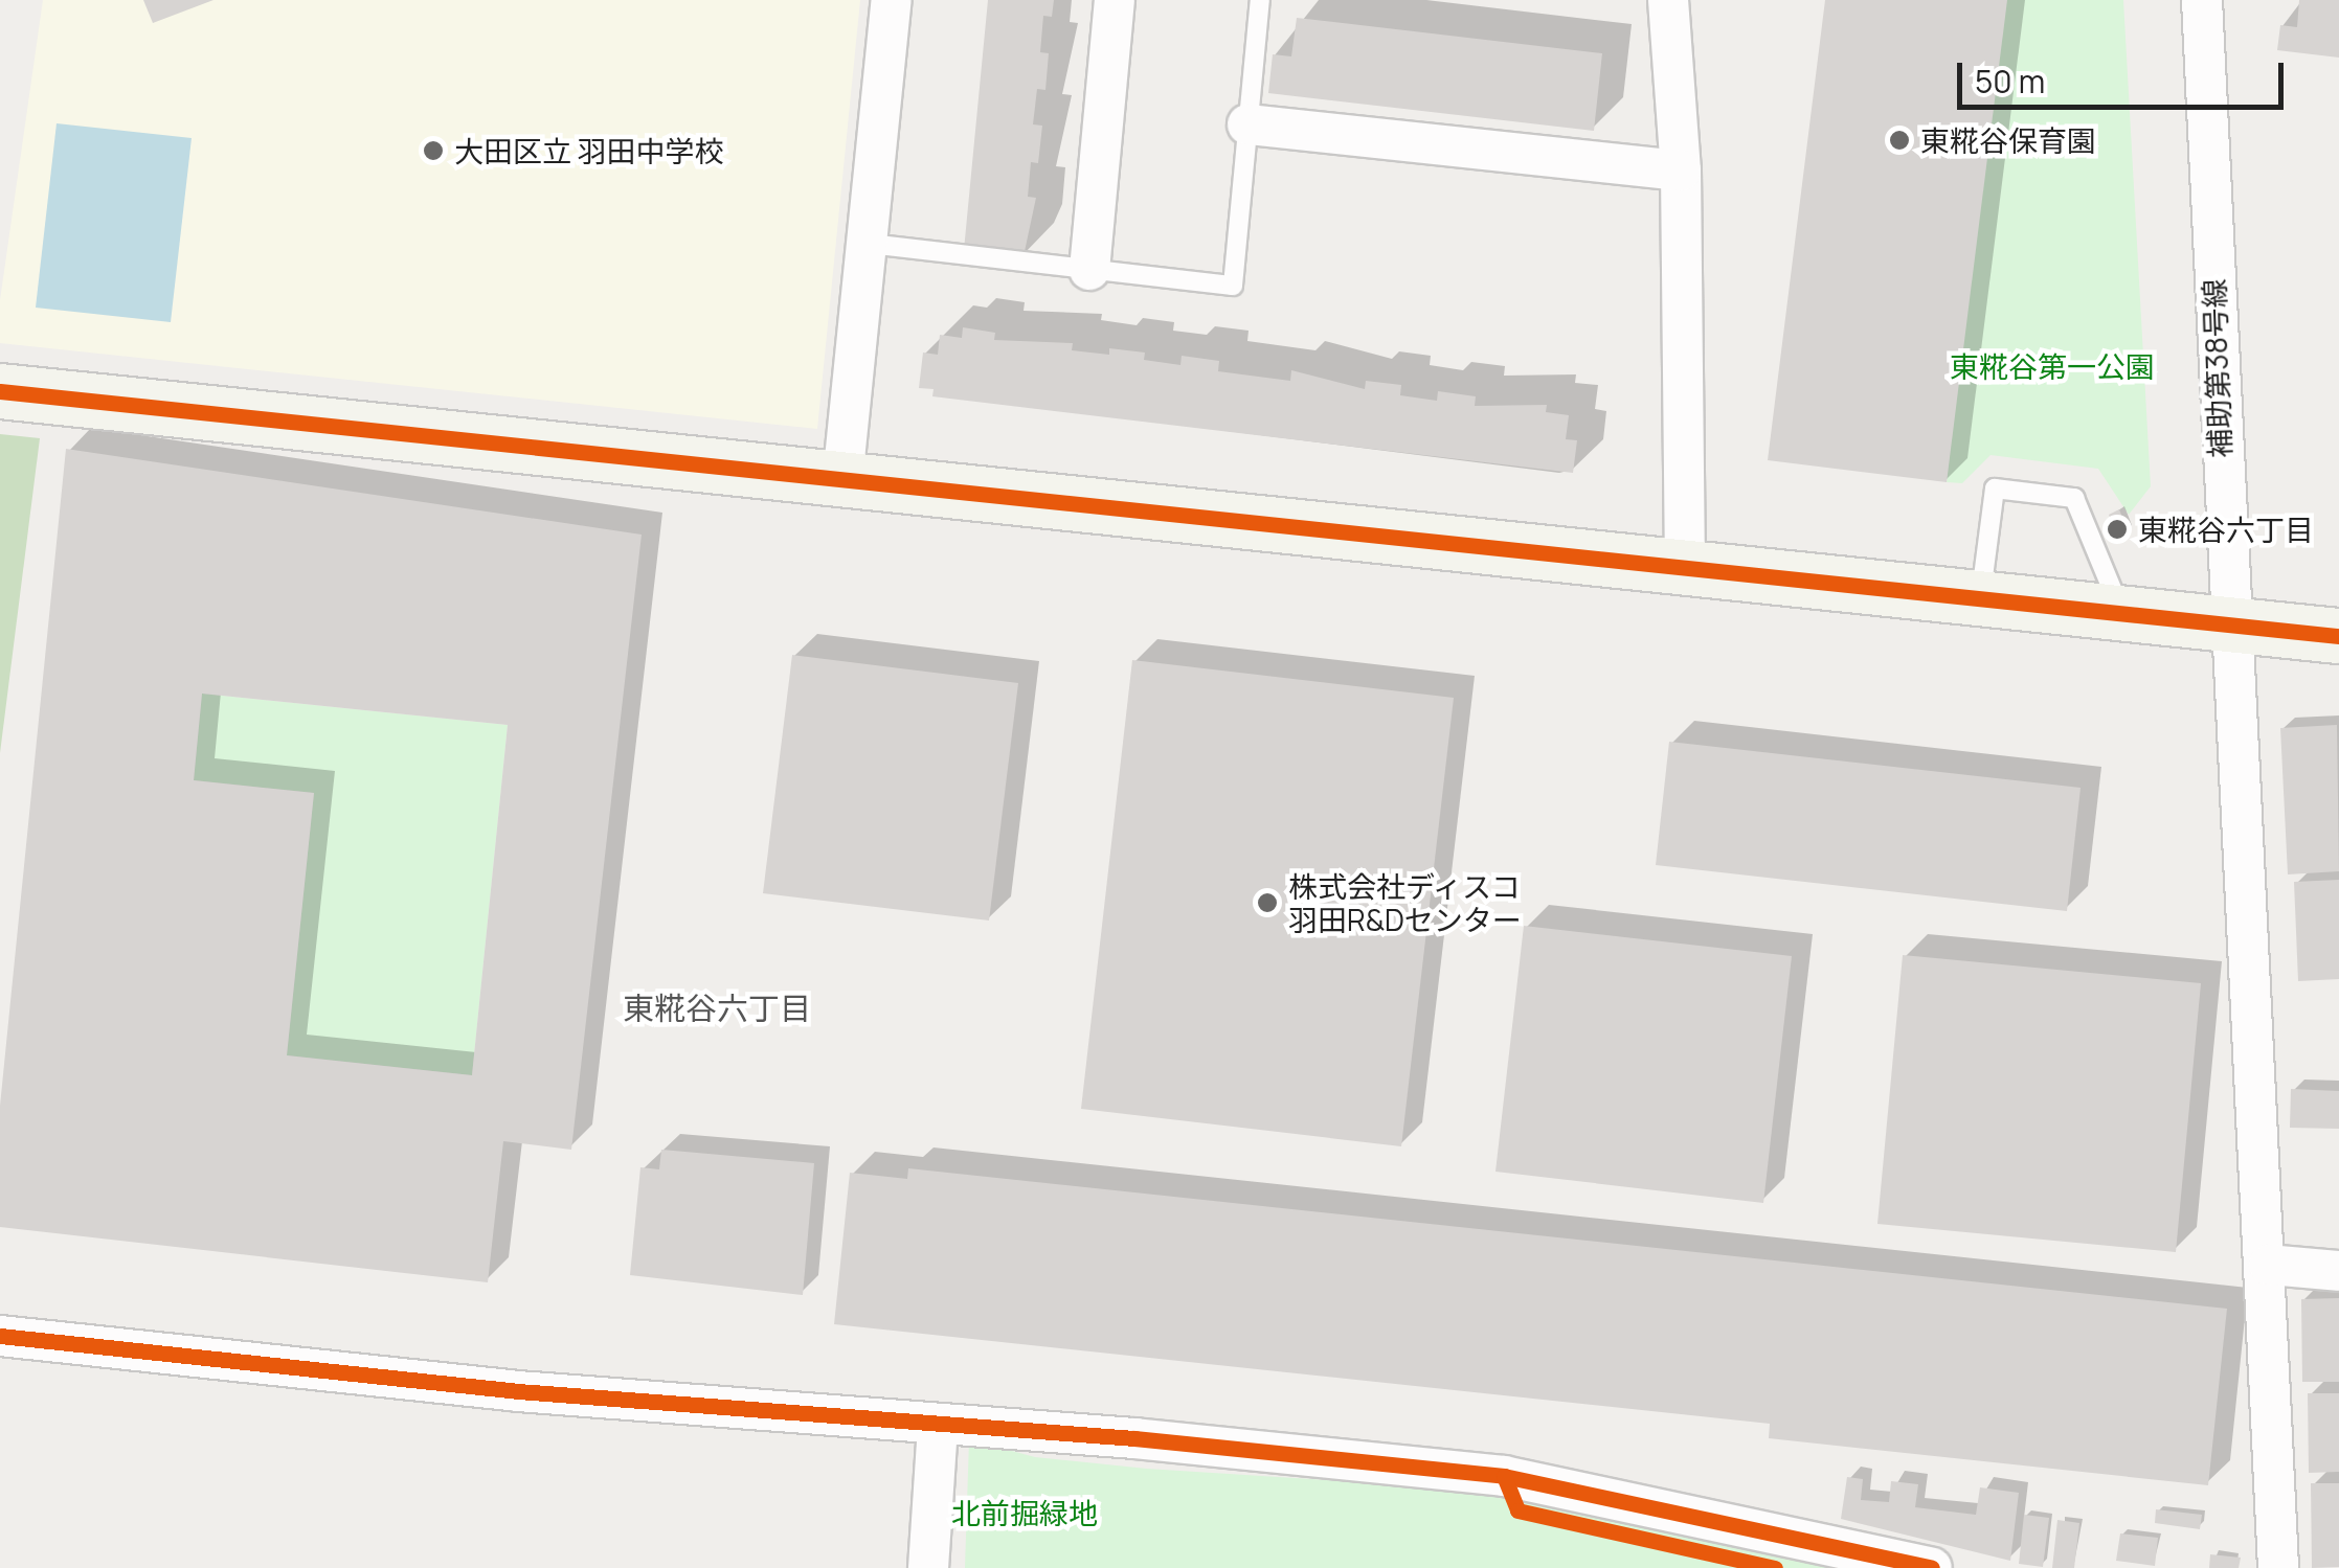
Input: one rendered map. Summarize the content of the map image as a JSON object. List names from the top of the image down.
{
  "streets": {
    "street": ["補助第38号線"]
  },
  "districts": ["東糀谷六丁目"],
  "parks": ["東糀谷第一公園", "北前掘緑地"],
  "places": [
    "東糀谷保育園",
    "大田区立 羽田中学校",
    "東糀谷六丁目",
    "株式会社ディスコ 羽田R&Dセンター"
  ],
  "scale_bar": "50 m"
}
